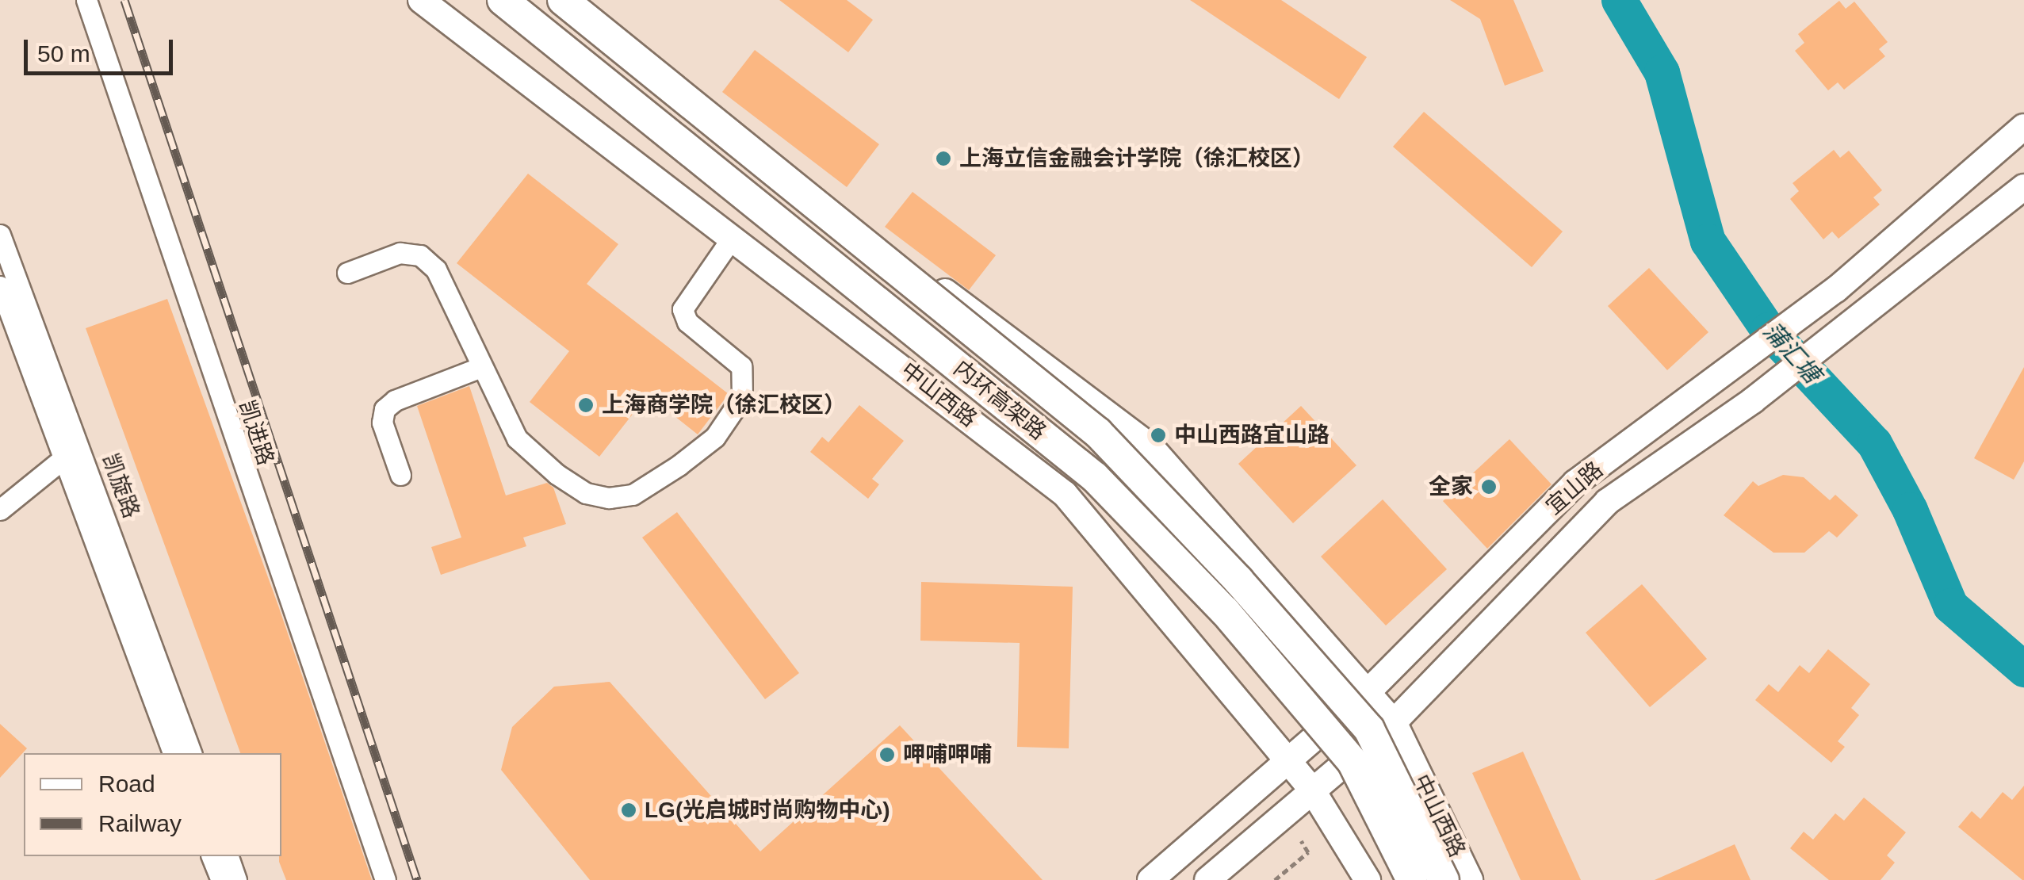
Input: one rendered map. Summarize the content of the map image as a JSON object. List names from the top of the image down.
{
  "streets": {
    "highway": ["内环高架路"],
    "main road": ["中山西路", "宜山路"],
    "street": ["凯进路", "凯旋路"]
  },
  "crossings": [
    ["中山西路", "内环高架路"],
    ["中山西路", "宜山路"]
  ],
  "water": ["蒲汇塘"],
  "places": [
    "上海立信金融会计学院（徐汇校区）",
    "上海商学院（徐汇校区）",
    "中山西路宜山路",
    "全家",
    "呷哺呷哺",
    "LG(光启城时尚购物中心)"
  ],
  "legend": ["Road", "Railway"],
  "scale_bar": "50 m"
}
